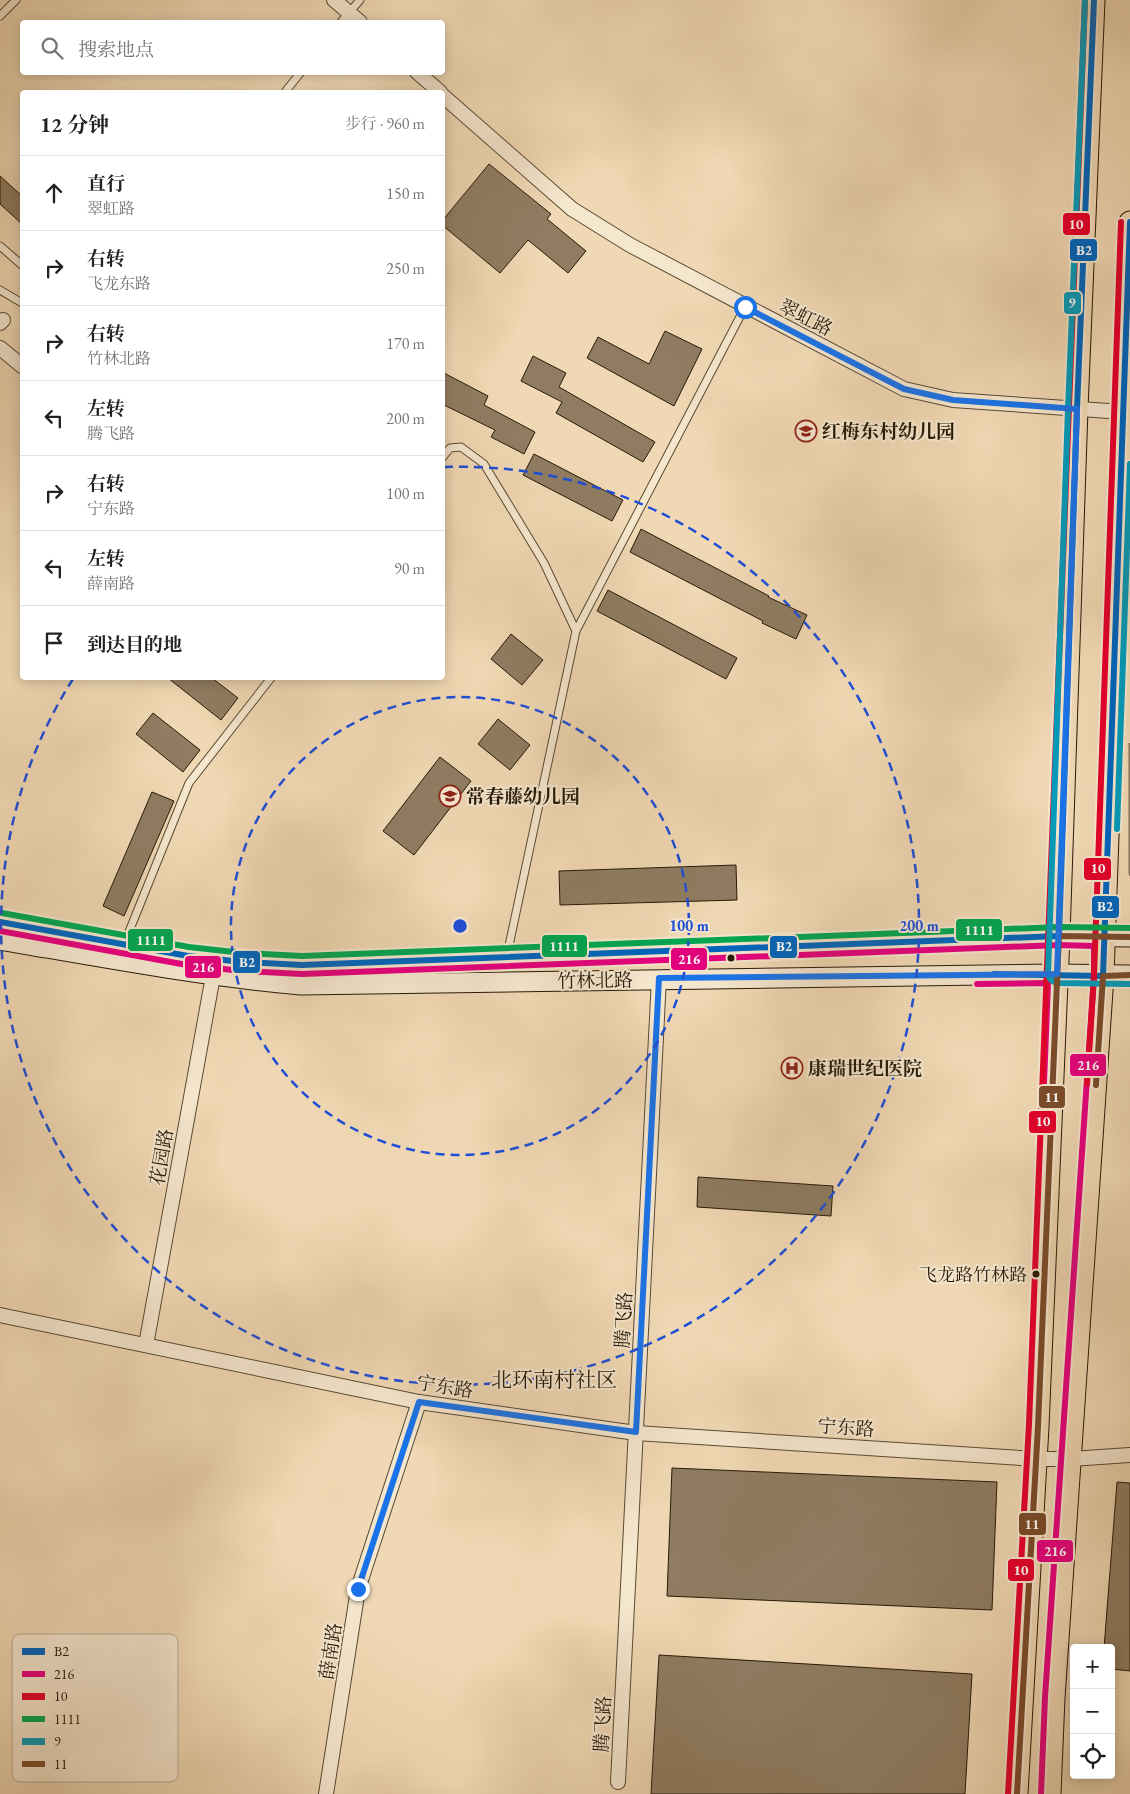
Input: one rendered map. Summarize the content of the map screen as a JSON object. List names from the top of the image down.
{
  "streets": {
    "main road": ["竹林北路"],
    "street": [
      "翠虹路",
      "花园路",
      "腾飞路",
      "宁东路",
      "薛南路"
    ]
  },
  "crossings": [
    ["竹林北路", "花园路"],
    ["竹林北路", "腾飞路"],
    ["花园路", "宁东路"],
    ["腾飞路", "宁东路"],
    ["宁东路", "薛南路"]
  ],
  "districts": ["北环南村社区"],
  "places": {
    "school or university": ["红梅东村幼儿园", "常春藤幼儿园"],
    "hospital": ["康瑞世纪医院"],
    "other": ["飞龙路竹林路"]
  },
  "lines": [
    "transit line B2",
    "transit line 10",
    "transit line 9",
    "transit line 1111",
    "transit line 216",
    "transit line 11"
  ],
  "legend": [
    "B2",
    "216",
    "10",
    "1111",
    "9",
    "11"
  ],
  "page": {
    "search": "搜索地点",
    "heading": ["12 分钟", "步行 · 960 m"],
    "list": [
      ["直行", "翠虹路", "150 m"],
      ["右转", "飞龙东路", "250 m"],
      ["右转", "竹林北路", "170 m"],
      ["左转", "腾飞路", "200 m"],
      ["右转", "宁东路", "100 m"],
      ["左转", "薛南路", "90 m"],
      "到达目的地"
    ],
    "map_buttons": ["+", "−"]
  },
  "rings": ["100 m", "200 m"]
}
